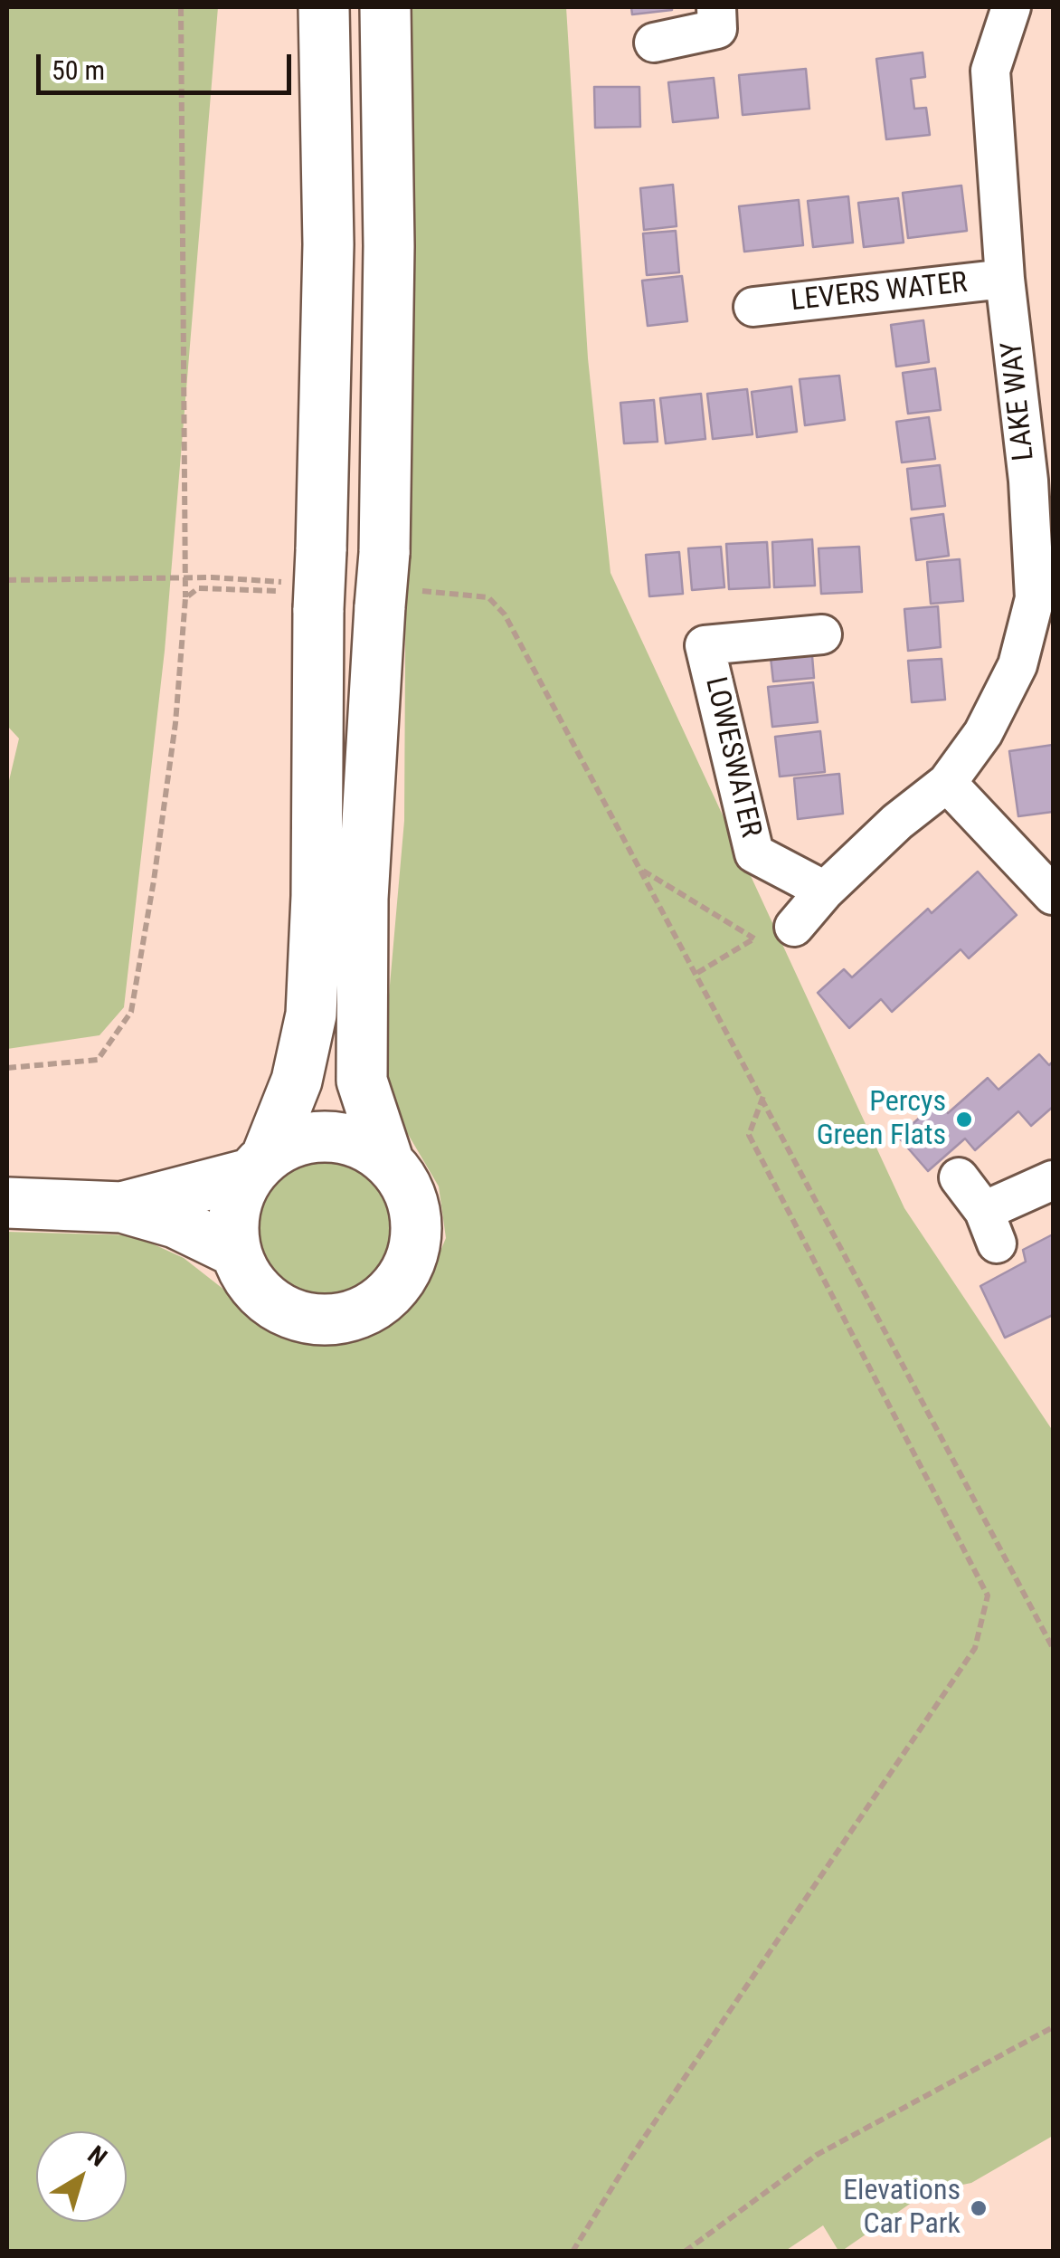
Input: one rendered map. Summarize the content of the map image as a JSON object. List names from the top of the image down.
{
  "streets": {
    "street": ["LEVERS WATER", "LAKE WAY", "LOWESWATER"]
  },
  "crossings": [
    ["LEVERS WATER", "LAKE WAY"],
    ["LAKE WAY", "LOWESWATER"]
  ],
  "places": ["Percys Green Flats", "Elevations Car Park"],
  "scale_bar": "50 m",
  "north": "top right"
}
